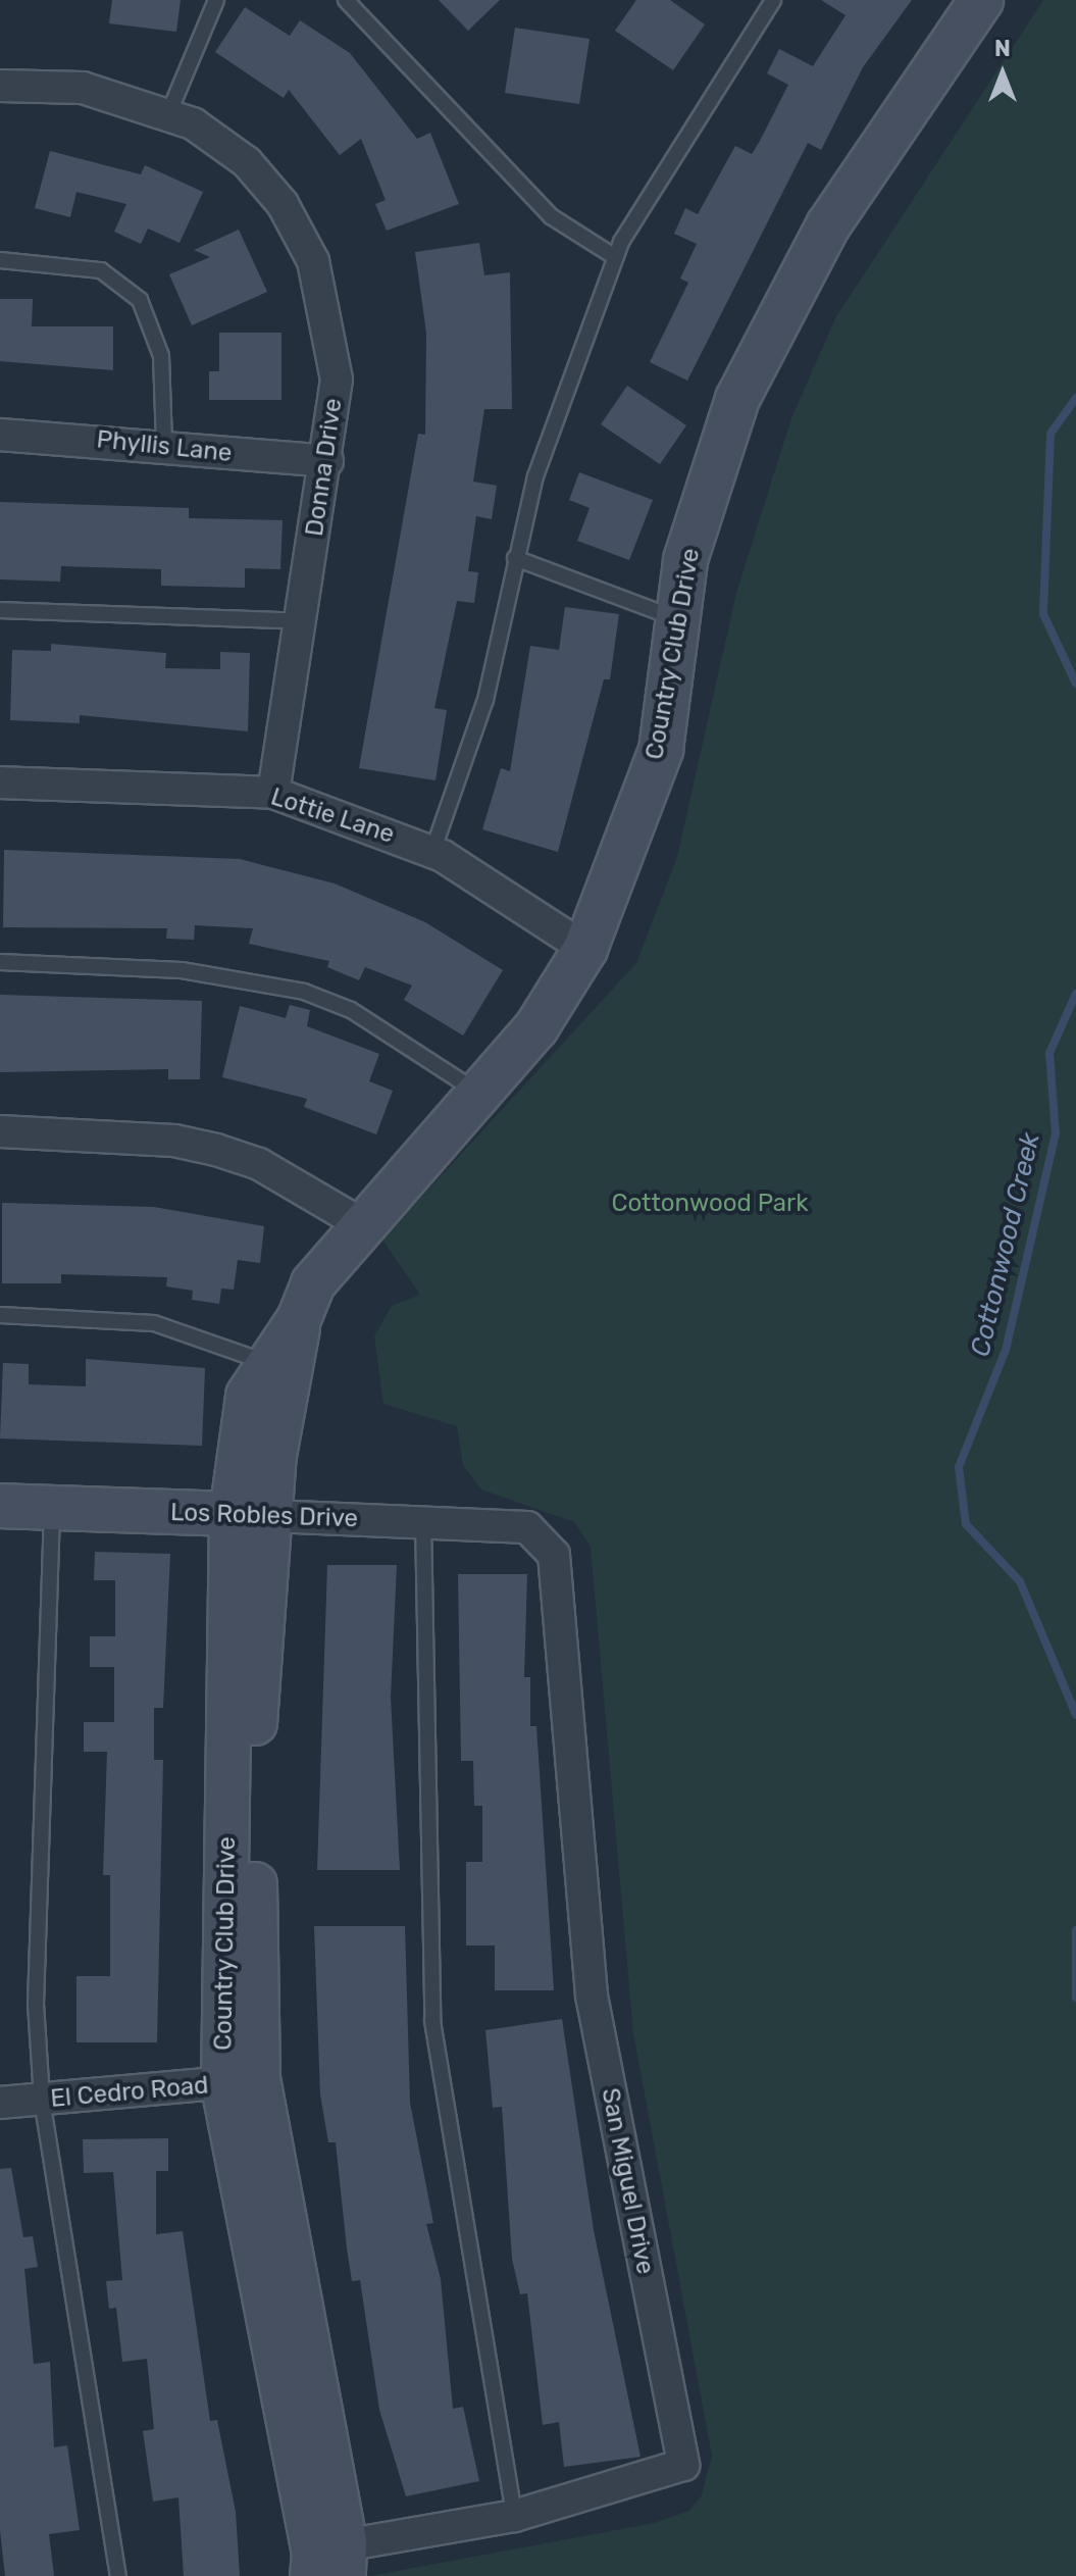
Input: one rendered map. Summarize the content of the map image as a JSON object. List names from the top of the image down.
{
  "streets": {
    "street": [
      "Phyllis Lane",
      "Donna Drive",
      "Country Club Drive",
      "Lottie Lane",
      "Los Robles Drive",
      "El Cedro Road",
      "San Miguel Drive"
    ]
  },
  "crossings": [
    ["Phyllis Lane", "Donna Drive"],
    ["Donna Drive", "Lottie Lane"],
    ["Country Club Drive", "Lottie Lane"],
    ["Country Club Drive", "Los Robles Drive"],
    ["Country Club Drive", "El Cedro Road"],
    ["Country Club Drive", "San Miguel Drive"],
    ["Los Robles Drive", "San Miguel Drive"]
  ],
  "water": ["Cottonwood Creek"],
  "parks": ["Cottonwood Park"],
  "north": "top"
}
